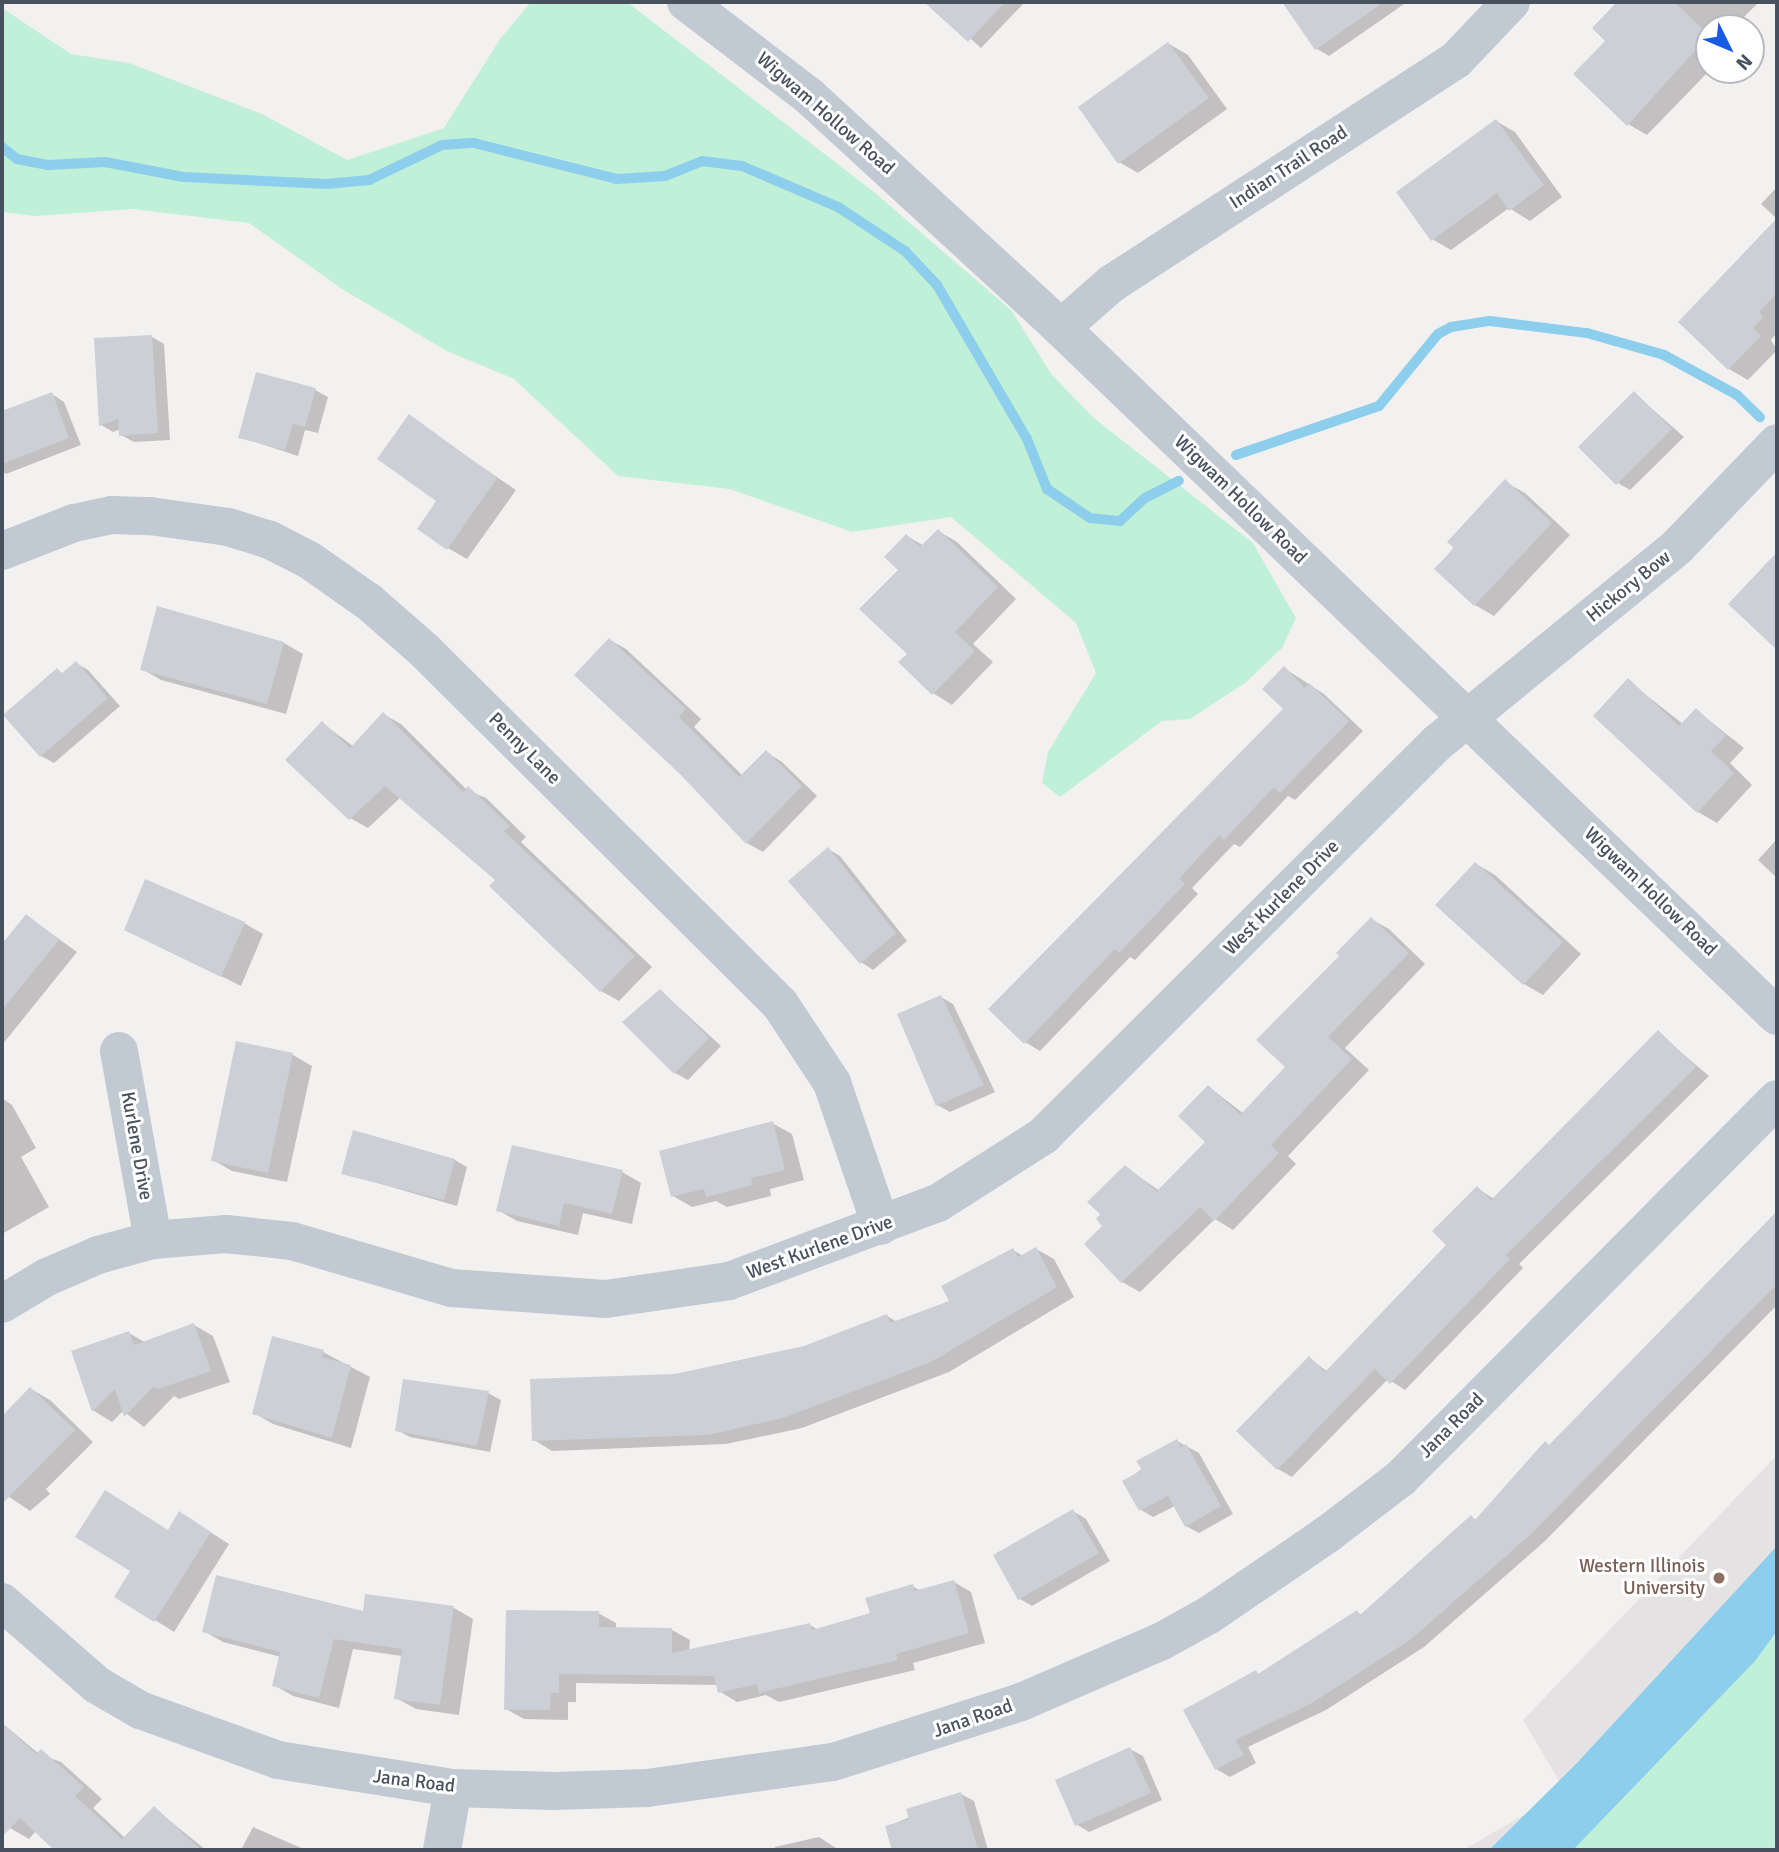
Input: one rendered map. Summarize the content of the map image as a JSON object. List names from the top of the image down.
{
  "streets": {
    "street": [
      "Wigwam Hollow Road",
      "Indian Trail Road",
      "Hickory Bow",
      "Penny Lane",
      "West Kurlene Drive",
      "Kurlene Drive",
      "Jana Road"
    ]
  },
  "crossings": [
    ["Wigwam Hollow Road", "Indian Trail Road"],
    ["Wigwam Hollow Road", "Hickory Bow"],
    ["Wigwam Hollow Road", "West Kurlene Drive"],
    ["Hickory Bow", "West Kurlene Drive"],
    ["Penny Lane", "West Kurlene Drive"],
    ["West Kurlene Drive", "Kurlene Drive"]
  ],
  "places": ["Western Illinois University"],
  "north": "bottom right"
}
